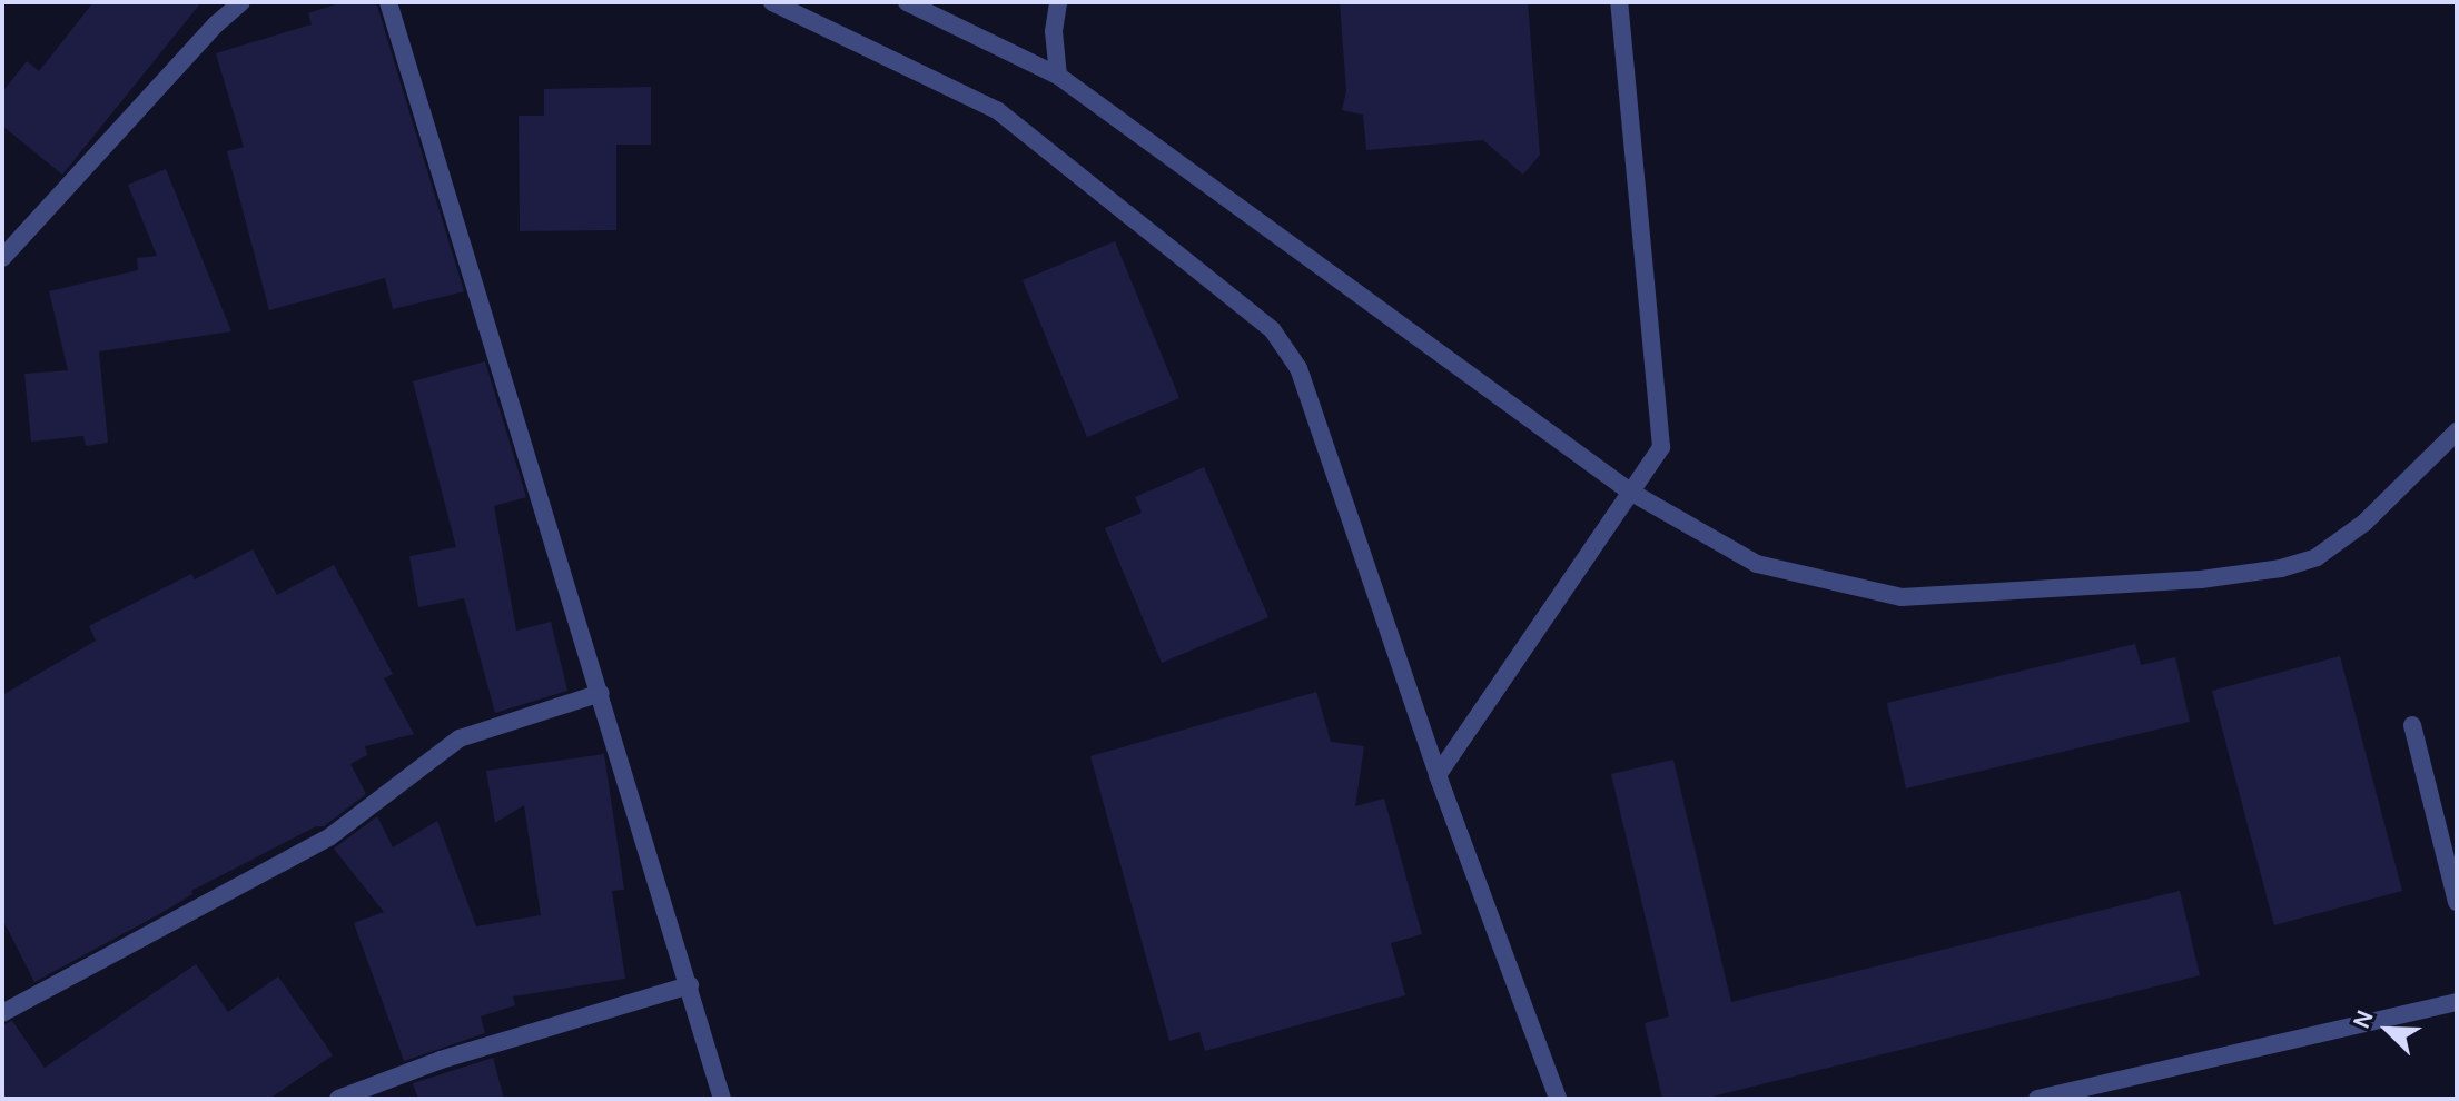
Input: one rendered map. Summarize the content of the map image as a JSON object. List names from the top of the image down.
{
  "north": "top left"
}
